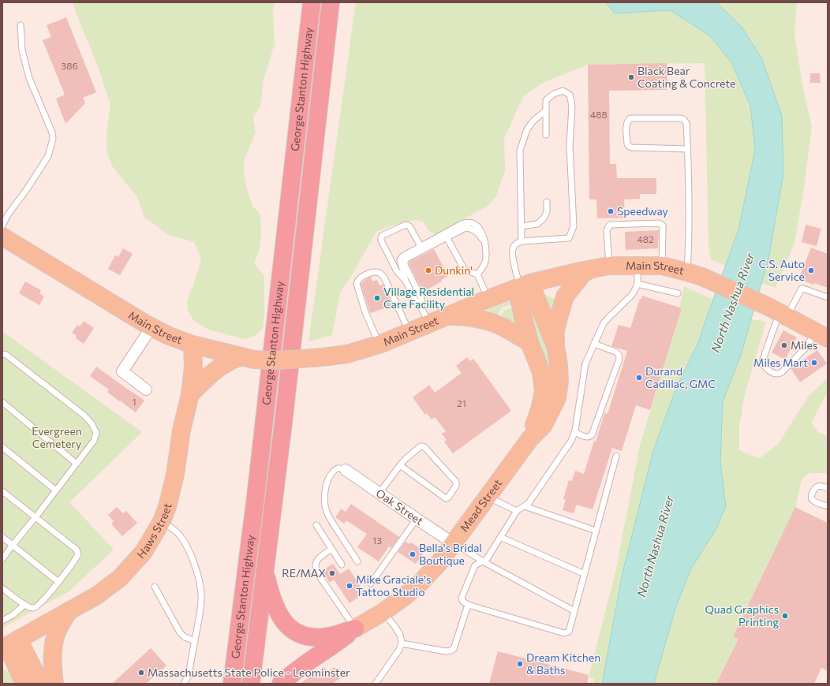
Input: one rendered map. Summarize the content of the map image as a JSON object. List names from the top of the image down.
{
  "streets": {
    "highway": ["George Stanton Highway"],
    "main road": ["Main Street", "Mead Street", "Haws Street"],
    "street": ["Oak Street"]
  },
  "crossings": [
    ["Main Street", "Mead Street"],
    ["Main Street", "Haws Street"],
    ["Mead Street", "Oak Street"]
  ],
  "water": ["North Nashua River"],
  "parks": ["Evergreen Cemetery"],
  "places": [
    "Black Bear Coating & Concrete",
    "Speedway",
    "Dunkin'",
    "C.S. Auto Service",
    "Village Residential Care Facility",
    "Miles",
    "Miles Mart",
    "Durand Cadillac, GMC",
    "Bella's Bridal Boutique",
    "RE/MAX",
    "Mike Graciale's Tattoo Studio",
    "Quad Graphics Printing",
    "Dream Kitchen & Baths",
    "Massachusetts State Police - Leominster"
  ],
  "house_numbers": [
    "386",
    "488",
    "482",
    "1",
    "21",
    "13"
  ]
}
